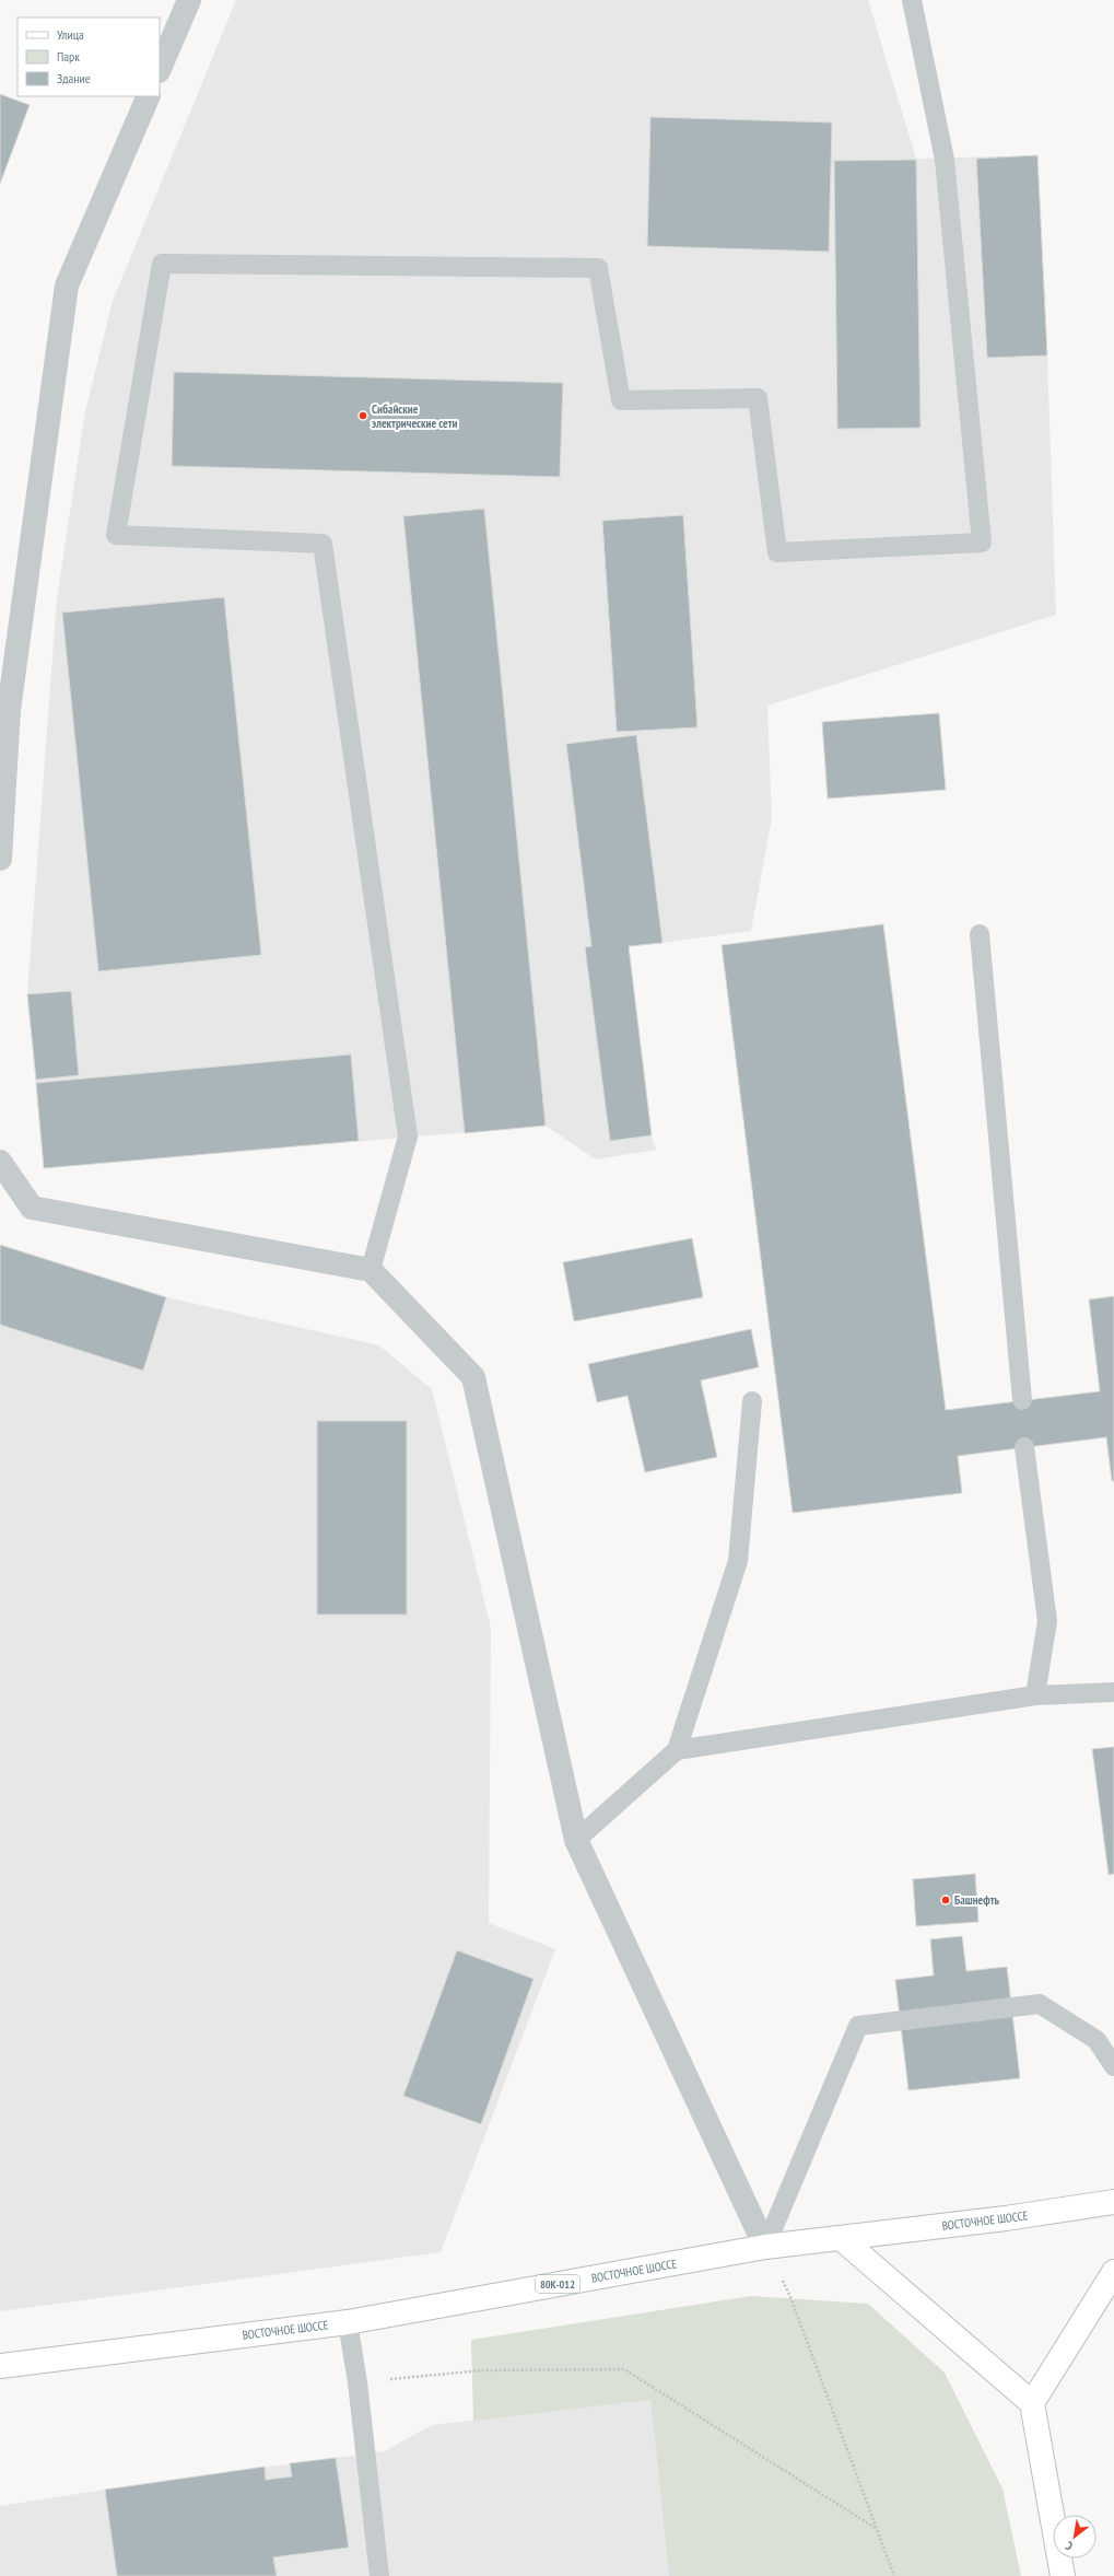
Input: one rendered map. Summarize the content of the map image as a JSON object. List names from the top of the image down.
{
  "streets": {
    "main road": ["ВОСТОЧНОЕ ШОССЕ", "80К-012"]
  },
  "places": ["Сибайские электрические сети", "Башнефть"],
  "legend": ["Улица", "Парк", "Здание"],
  "north": "bottom left"
}
